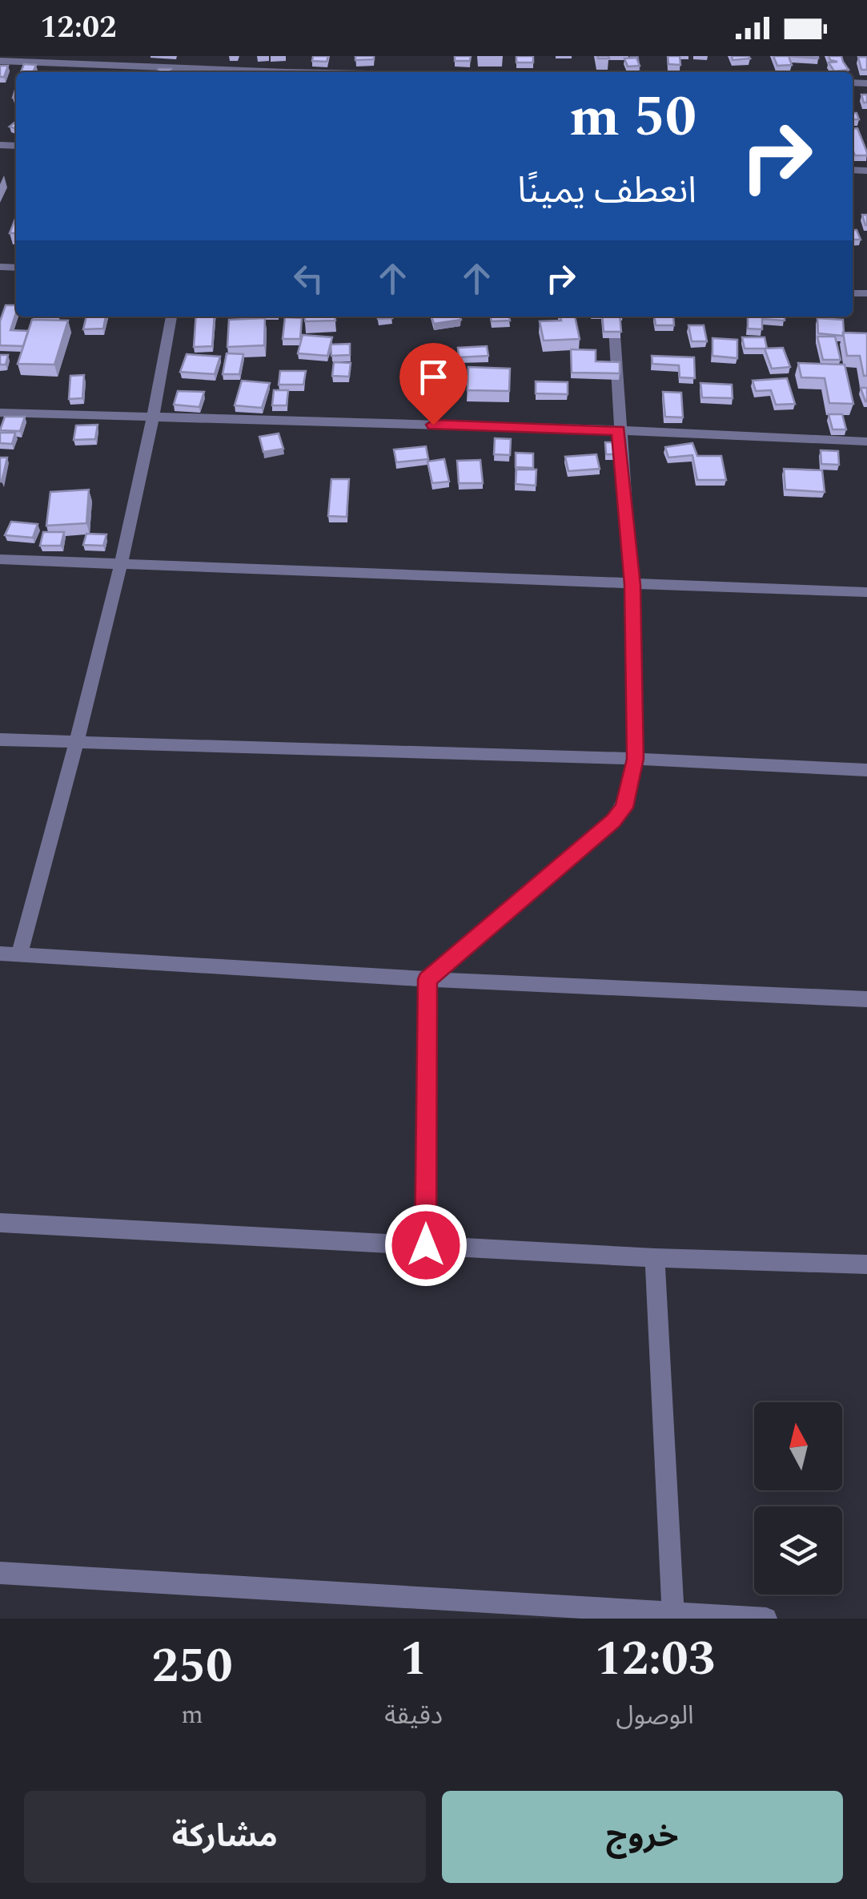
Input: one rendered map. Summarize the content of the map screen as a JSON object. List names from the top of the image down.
{
  "north": "top",
  "page": {
    "status": "12:02",
    "turn": ["50 m", "انعطف يمينًا"],
    "eta": [
      "12:03",
      "الوصول",
      "1",
      "دقيقة",
      "250",
      "m"
    ],
    "buttons": ["خروج", "مشاركة"]
  }
}
